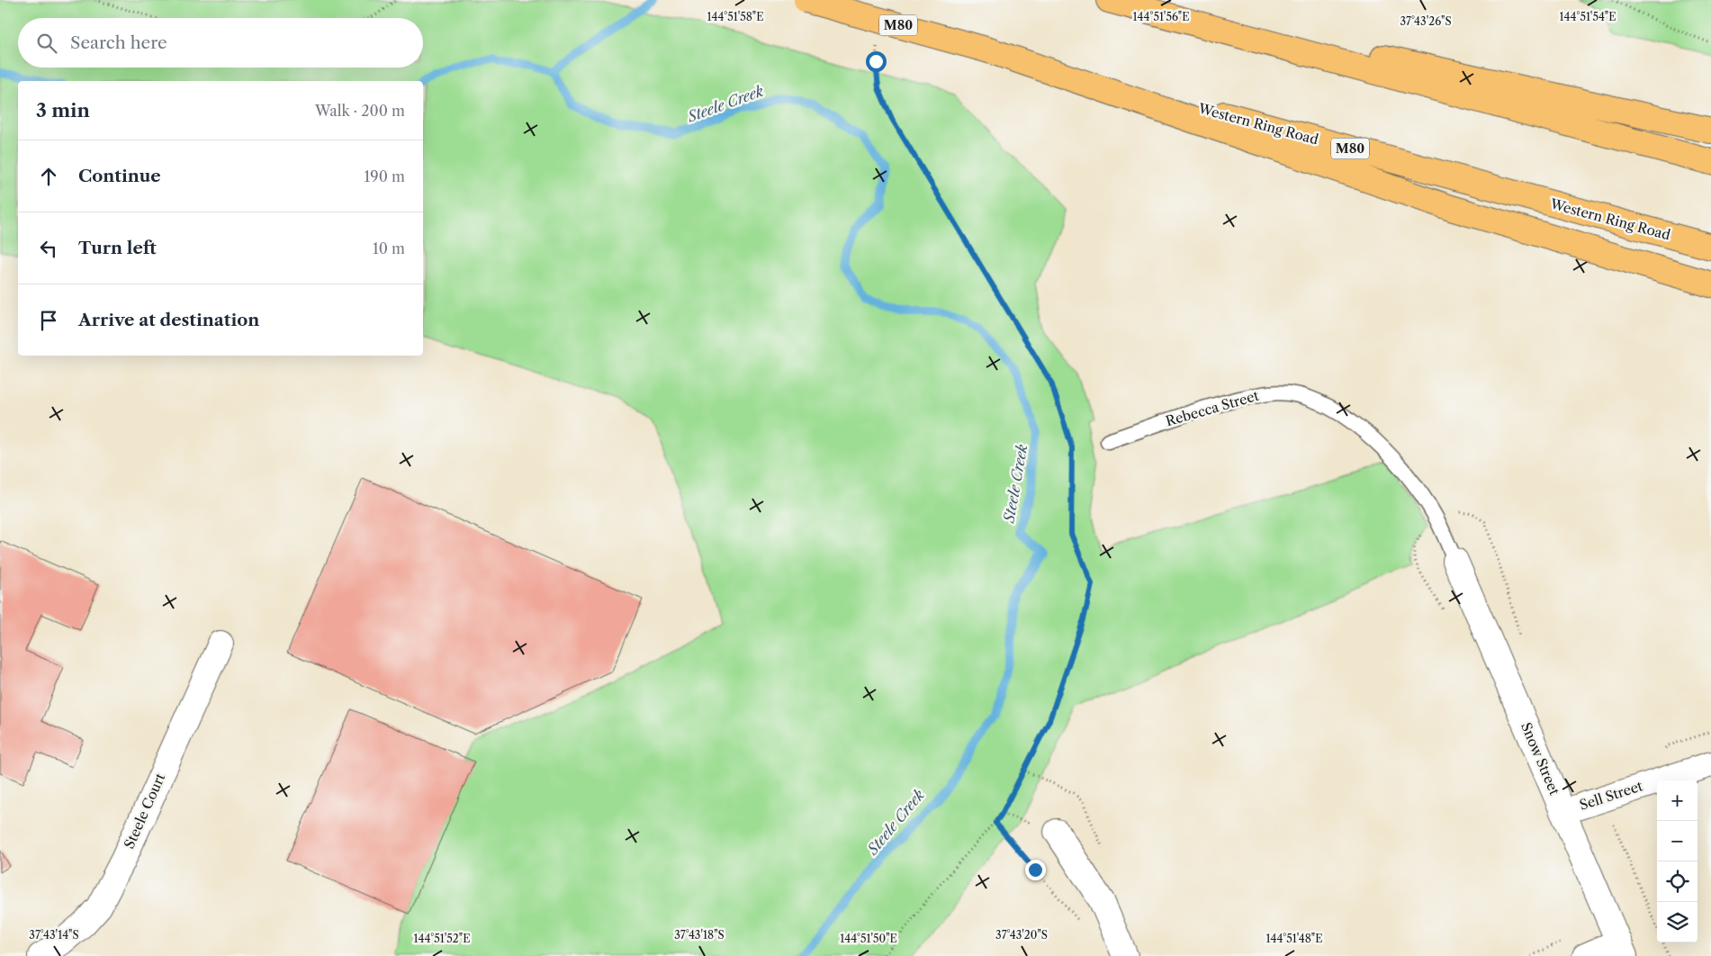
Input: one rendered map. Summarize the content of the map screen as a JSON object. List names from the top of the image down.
{
  "streets": {
    "highway": ["M80", "Western Ring Road"],
    "street": ["Snow Street", "Sell Street", "Steele Court"],
    "lane": ["Rebecca Street"]
  },
  "crossings": [
    ["Rebecca Street", "Snow Street"],
    ["Snow Street", "Sell Street"]
  ],
  "water": ["Steele Creek"],
  "page": {
    "search": "Search here",
    "heading": ["3 min", "Walk · 200 m"],
    "list": [
      ["Continue", "190 m"],
      ["Turn left", "10 m"],
      "Arrive at destination"
    ],
    "map_buttons": ["+", "−"]
  },
  "coordinates": [
    "144°51'54\"E",
    "144°51'58\"E",
    "144°51'56\"E",
    "37°43'26\"S",
    "37°43'14\"S",
    "37°43'18\"S",
    "37°43'20\"S",
    "144°51'52\"E",
    "144°51'50\"E",
    "144°51'48\"E"
  ]
}
